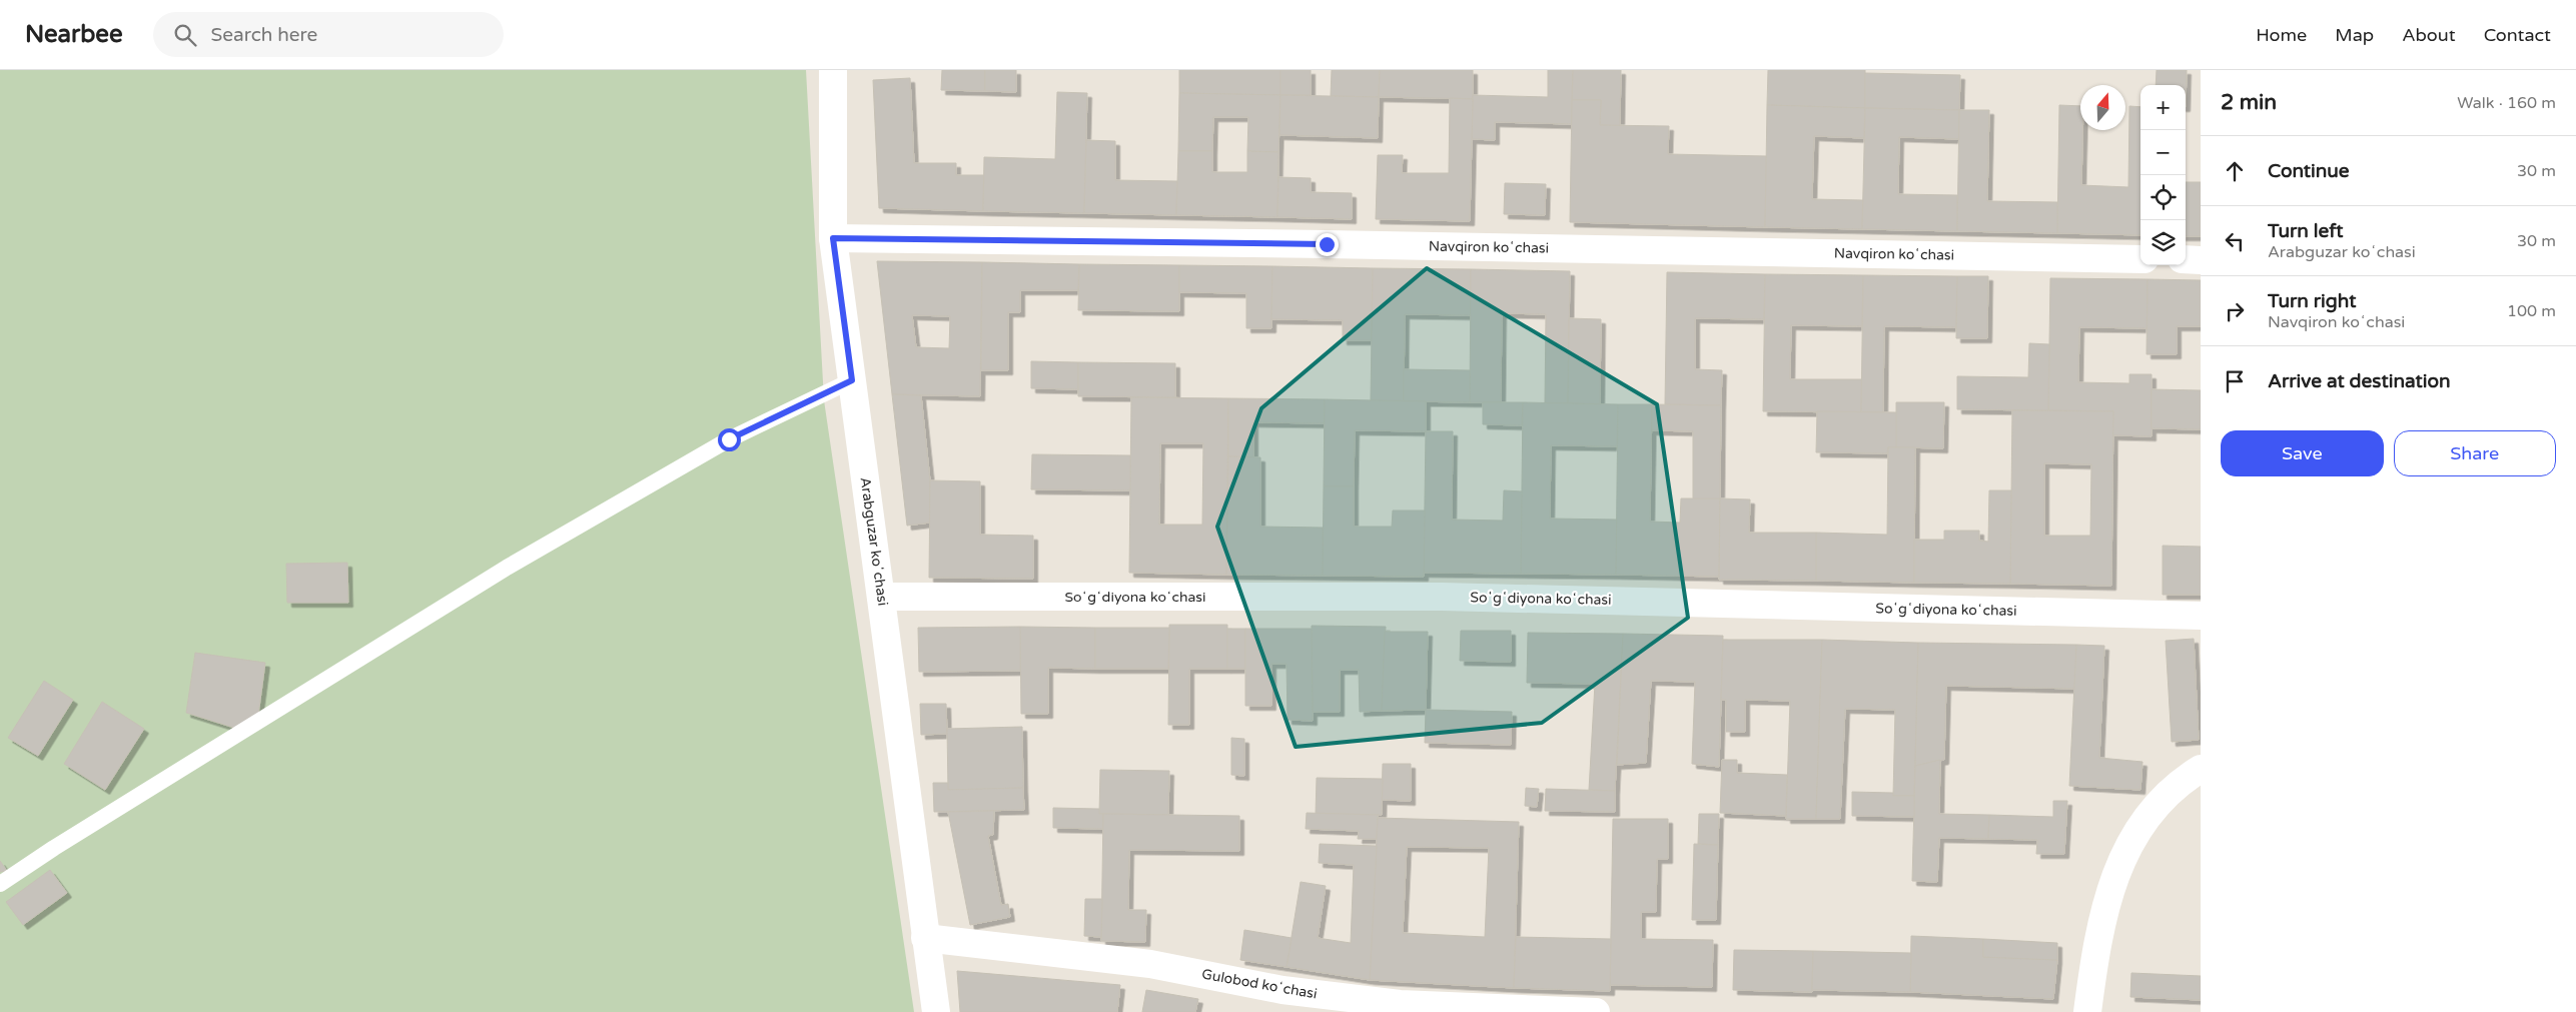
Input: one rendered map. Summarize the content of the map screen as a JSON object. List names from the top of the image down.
{
  "streets": {
    "street": [
      "Navqiron koʻchasi",
      "Arabguzar koʻchasi",
      "Soʻgʻdiyona koʻchasi",
      "Gulobod koʻchasi"
    ]
  },
  "crossings": [
    ["Navqiron koʻchasi", "Arabguzar koʻchasi"],
    ["Arabguzar koʻchasi", "Soʻgʻdiyona koʻchasi"],
    ["Arabguzar koʻchasi", "Gulobod koʻchasi"]
  ],
  "north": "top",
  "page": {
    "header": "Nearbee",
    "search": "Search here",
    "nav": [
      "Home",
      "Map",
      "About",
      "Contact"
    ],
    "heading": ["2 min", "Walk · 160 m"],
    "map_buttons": ["+", "−"],
    "list": [
      ["Continue", "30 m"],
      ["Turn left", "Arabguzar koʻchasi", "30 m"],
      ["Turn right", "Navqiron koʻchasi", "100 m"],
      "Arrive at destination"
    ],
    "buttons": ["Save", "Share"]
  }
}
